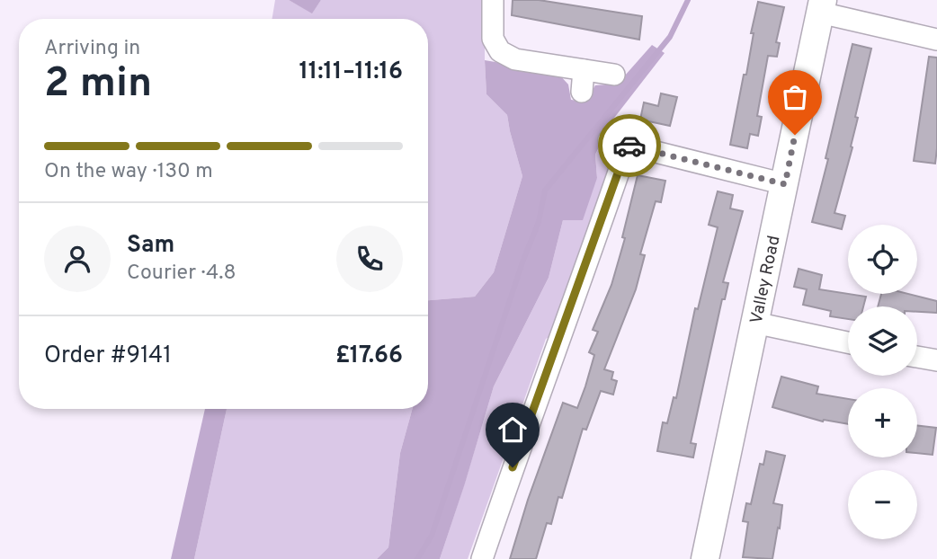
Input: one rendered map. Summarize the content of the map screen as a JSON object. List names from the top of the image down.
{
  "streets": {
    "street": ["Valley Road"]
  },
  "page": {
    "heading": ["2 min", "Arriving in", "11:11–11:16"],
    "panel": [
      "Sam",
      "Courier · 4.8",
      "Order #9141",
      "£17.66"
    ],
    "bar": "On the way · 130 m",
    "map_buttons": ["+", "−"]
  }
}
